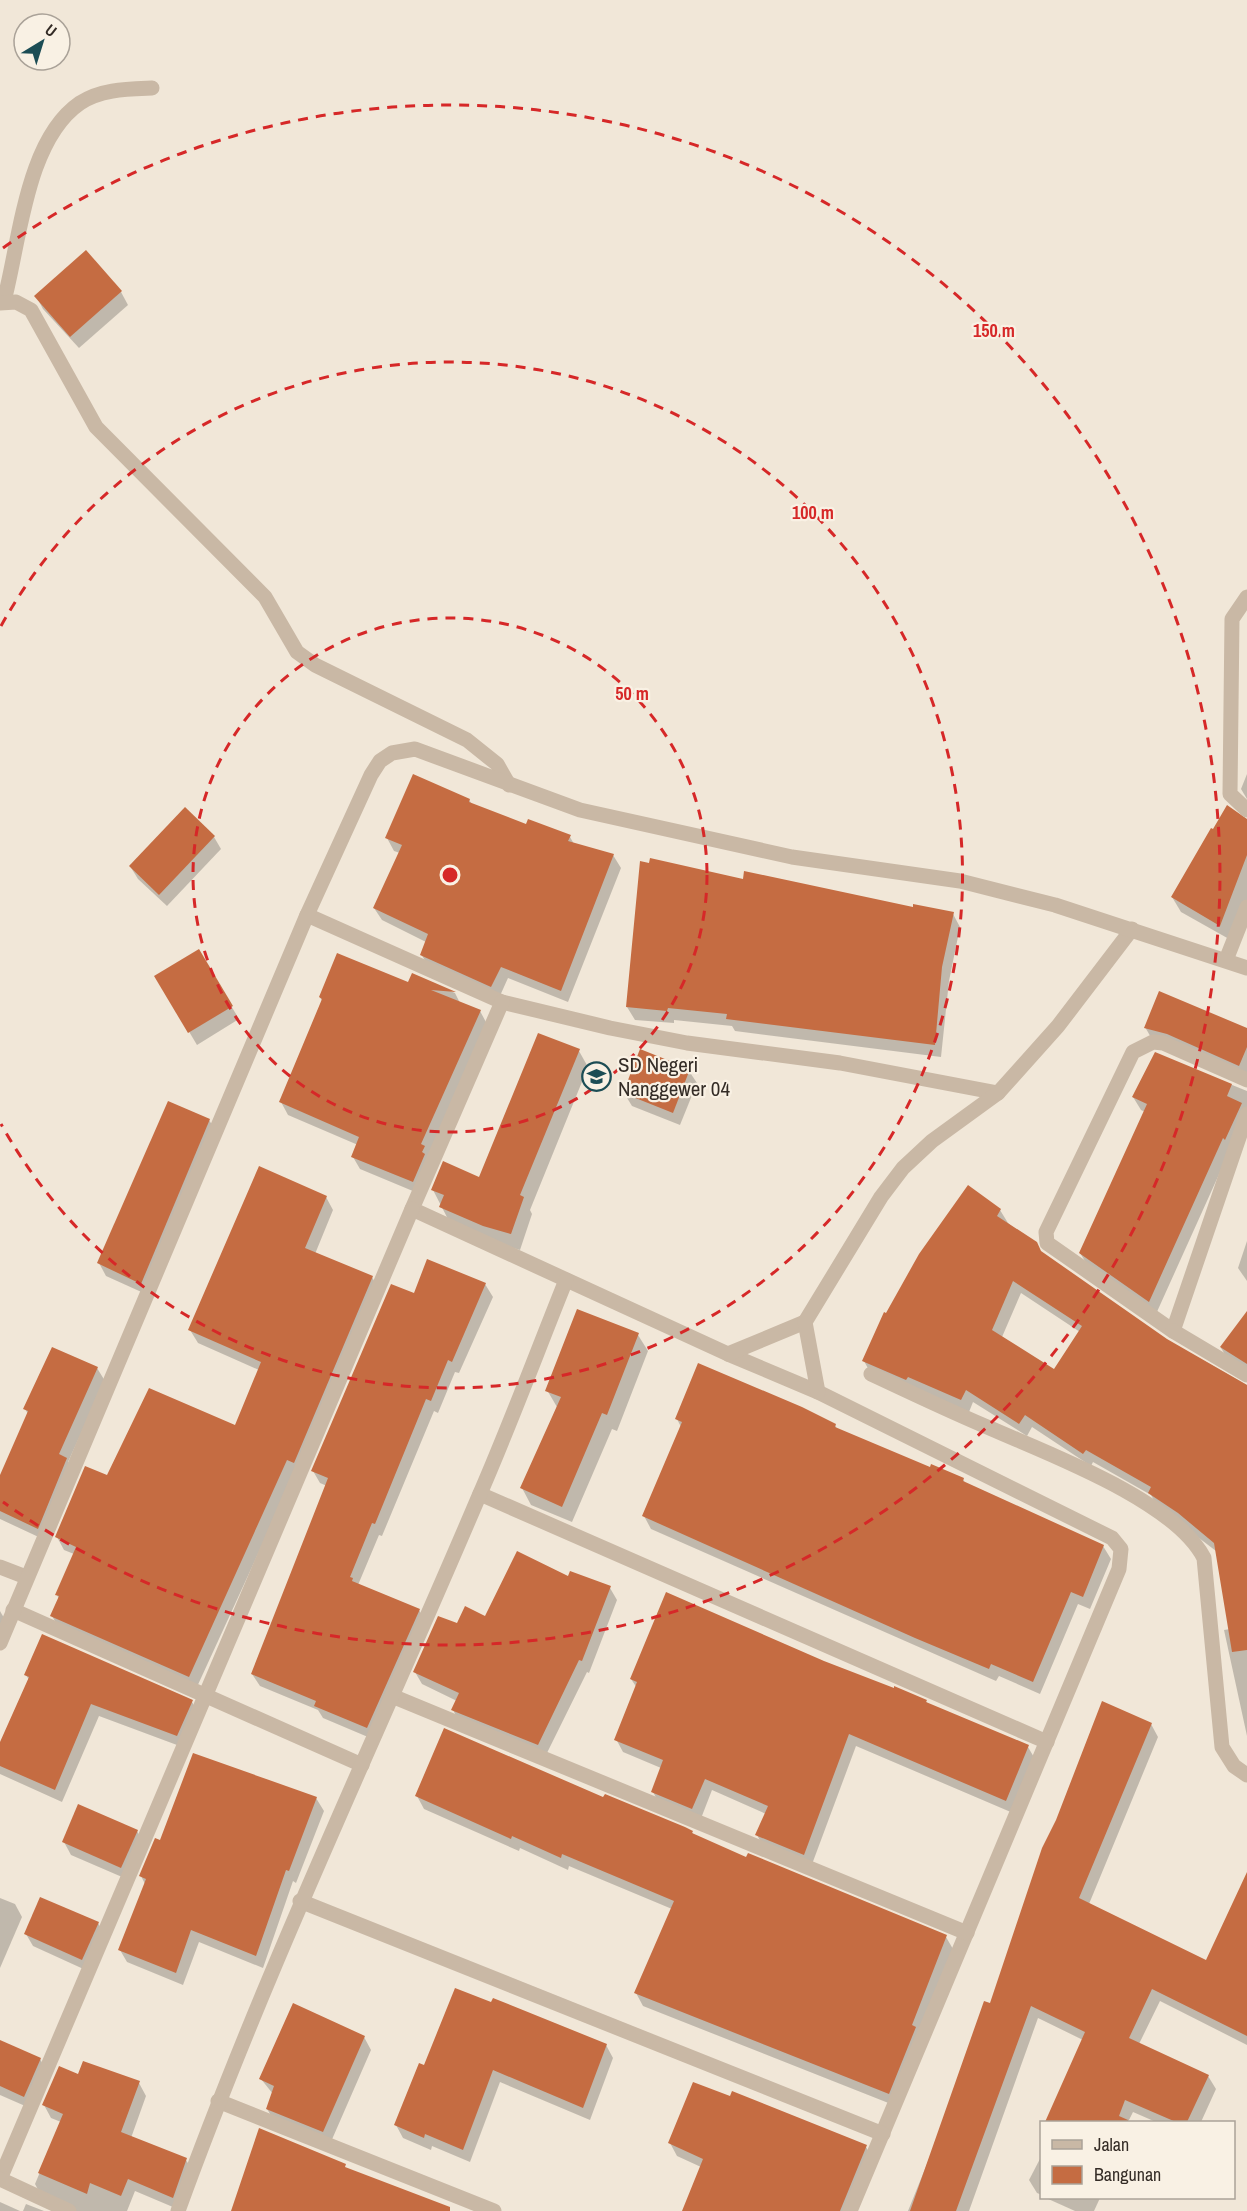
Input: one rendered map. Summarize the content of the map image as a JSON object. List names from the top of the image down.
{
  "places": {
    "school or university": ["SD Negeri Nanggewer 04"]
  },
  "legend": ["Jalan", "Bangunan"],
  "north": "top right",
  "rings": ["150 m", "100 m", "50 m"]
}
